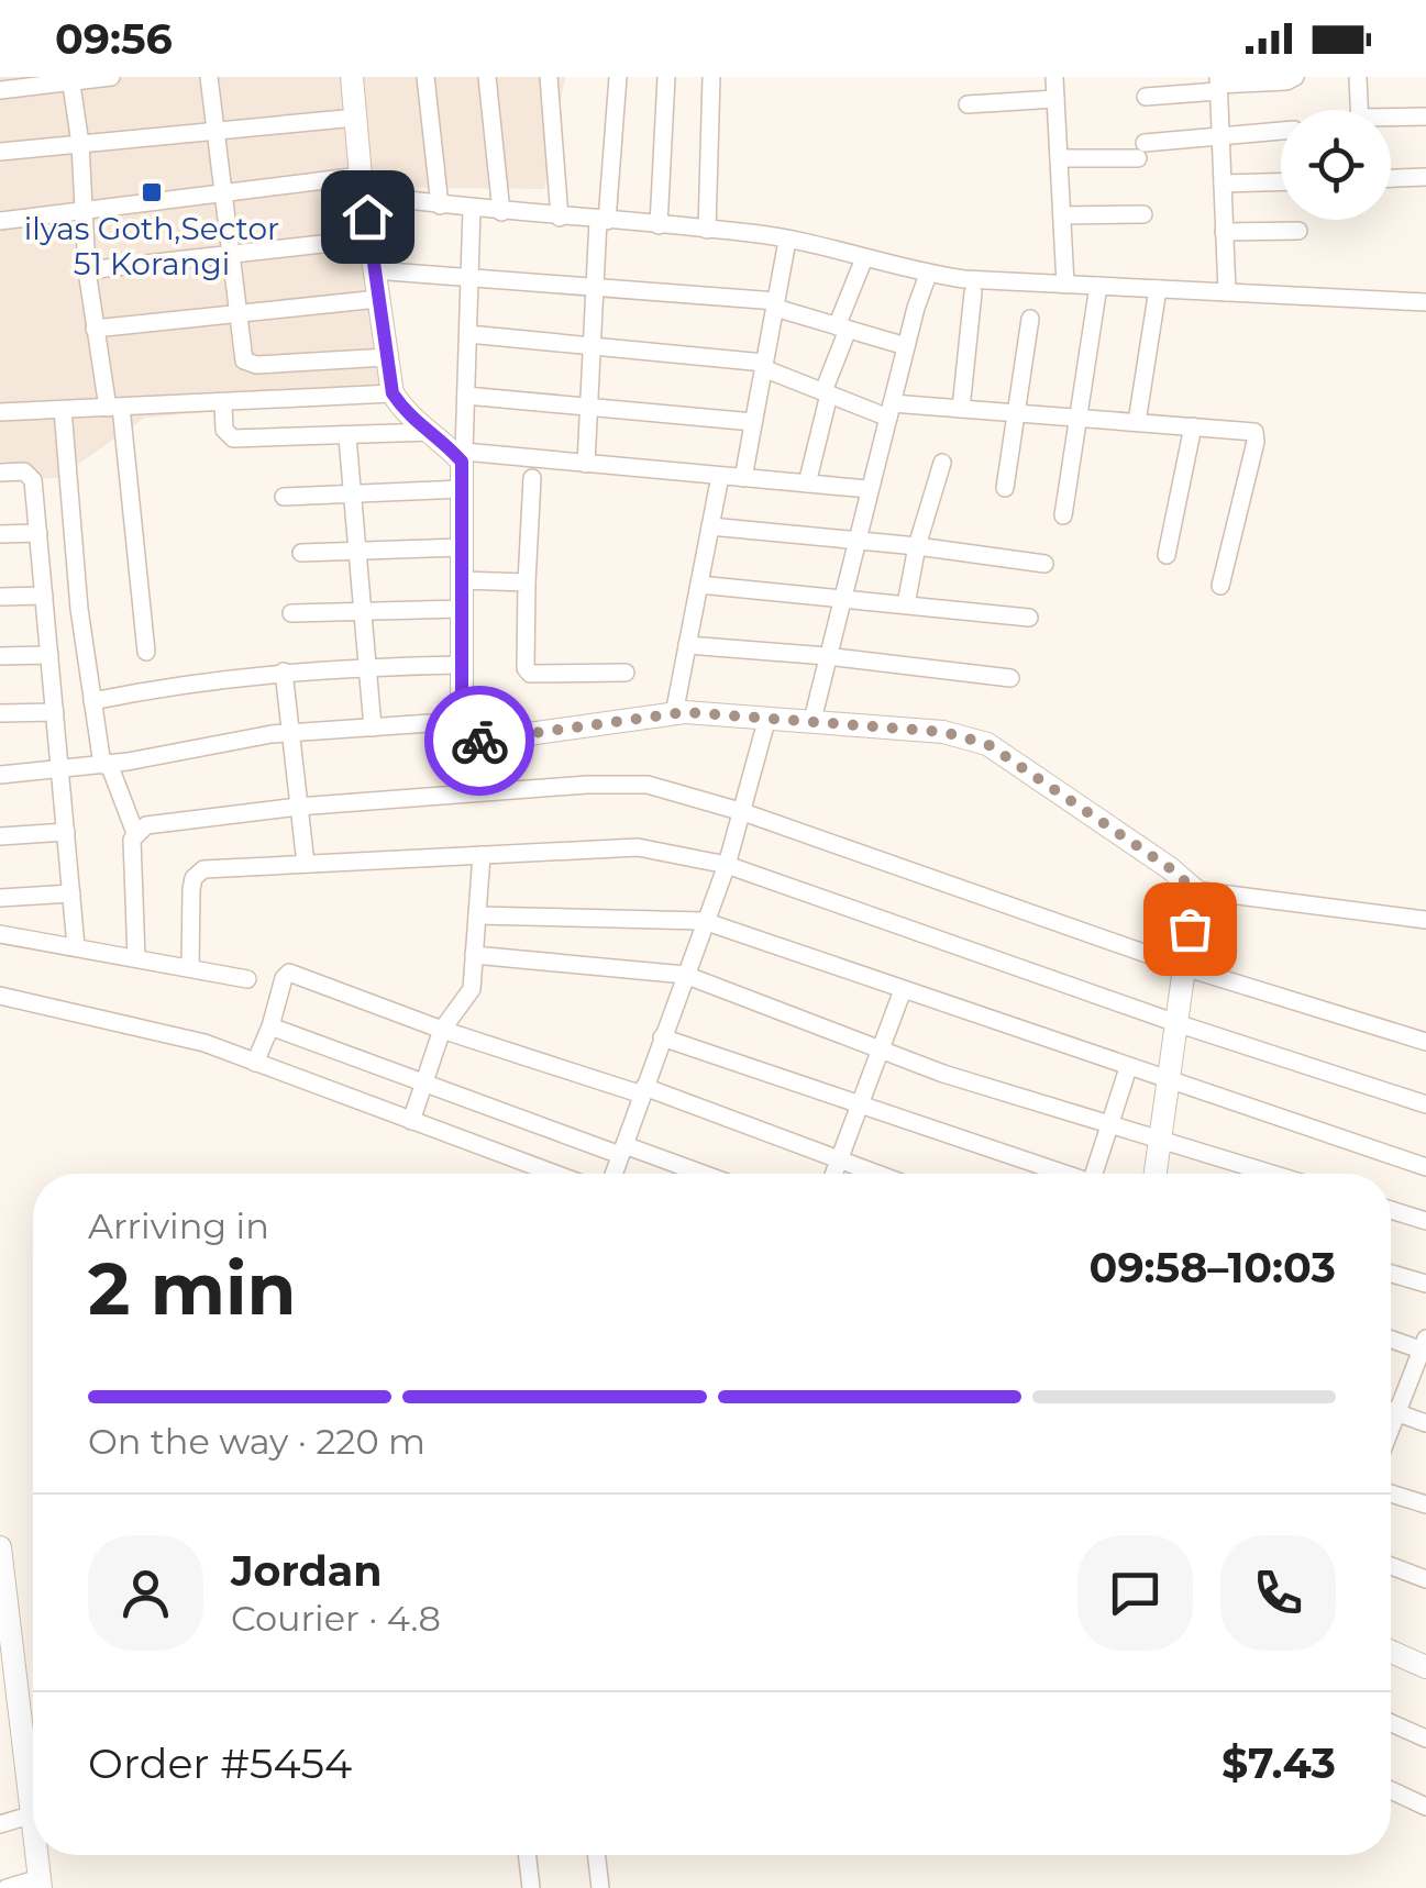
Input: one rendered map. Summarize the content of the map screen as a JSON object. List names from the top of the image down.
{
  "places": {
    "transit": ["ilyas Goth,Sector 51 Korangi"]
  },
  "page": {
    "status": "09:56",
    "heading": ["2 min", "Arriving in", "09:58–10:03"],
    "panel": [
      "Jordan",
      "Courier · 4.8",
      "Order #5454",
      "$7.43"
    ],
    "bar": "On the way · 220 m"
  }
}
